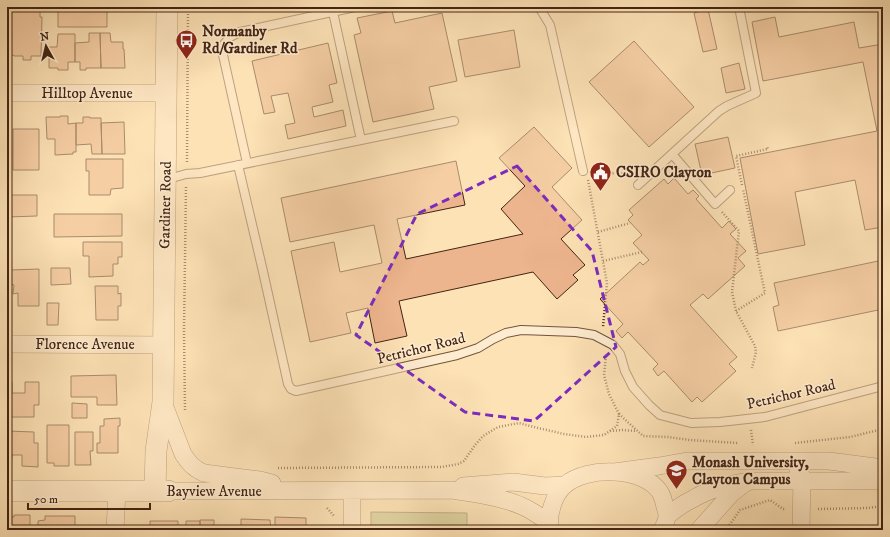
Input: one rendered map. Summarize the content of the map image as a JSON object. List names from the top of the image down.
{
  "streets": {
    "street": [
      "Hilltop Avenue",
      "Gardiner Road",
      "Florence Avenue",
      "Bayview Avenue"
    ],
    "lane": ["Petrichor Road"]
  },
  "crossings": [
    ["Hilltop Avenue", "Gardiner Road"],
    ["Gardiner Road", "Florence Avenue"],
    ["Gardiner Road", "Bayview Avenue"]
  ],
  "places": {
    "bus stop": ["Normanby Rd/Gardiner Rd"],
    "public building": ["CSIRO Clayton"],
    "school or university": ["Monash University, Clayton Campus"]
  },
  "scale_bar": "50 m",
  "north": "top"
}
